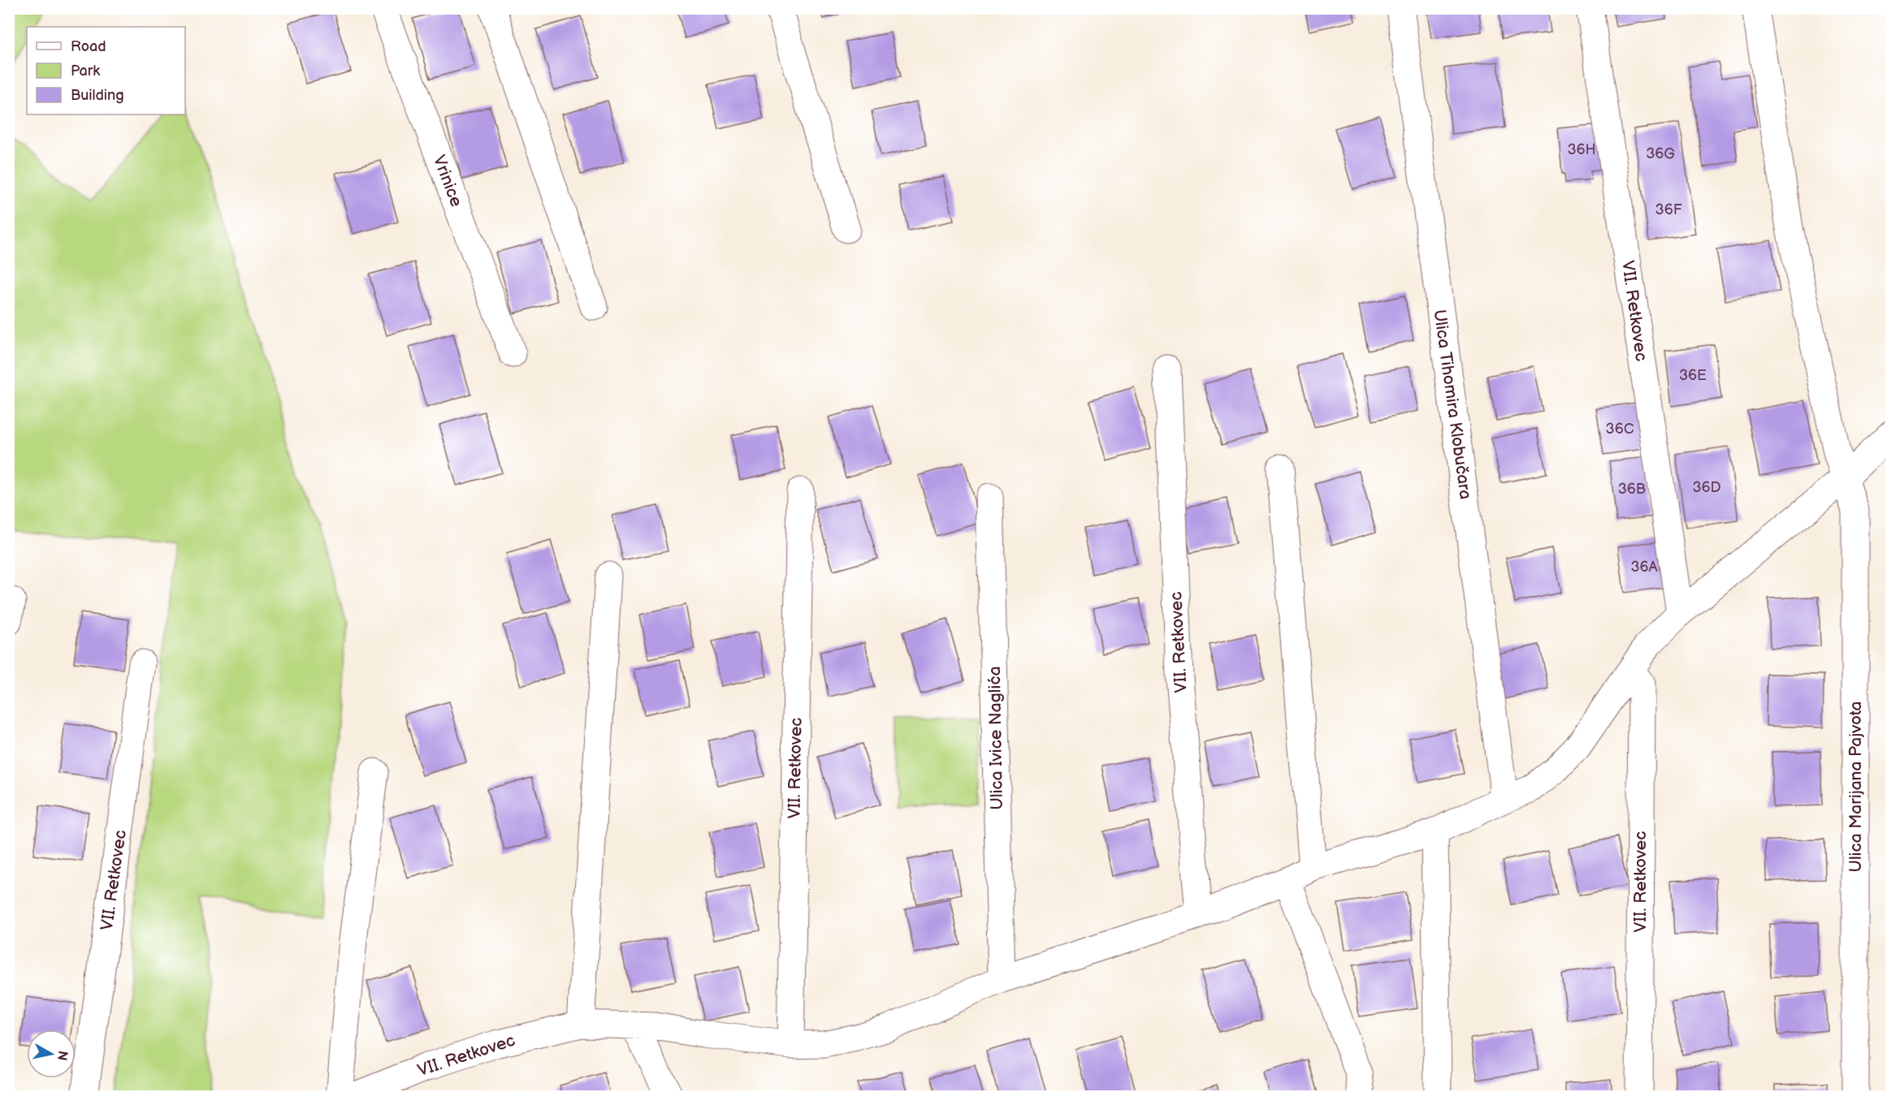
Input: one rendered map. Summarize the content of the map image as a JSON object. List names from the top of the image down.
{
  "streets": {
    "street": [
      "Vrinice",
      "VII. Retkovec",
      "Ulica Tihomira Klobučara",
      "Ulica Ivice Naglića",
      "Ulica Marijana Pajvota"
    ]
  },
  "crossings": [
    ["VII. Retkovec", "Ulica Tihomira Klobučara"],
    ["VII. Retkovec", "Ulica Ivice Naglića"],
    ["VII. Retkovec", "Ulica Marijana Pajvota"]
  ],
  "house_numbers": [
    "36H",
    "36G",
    "36F",
    "36E",
    "36C",
    "36D",
    "36B",
    "36A"
  ],
  "legend": ["Road", "Park", "Building"],
  "north": "right"
}
